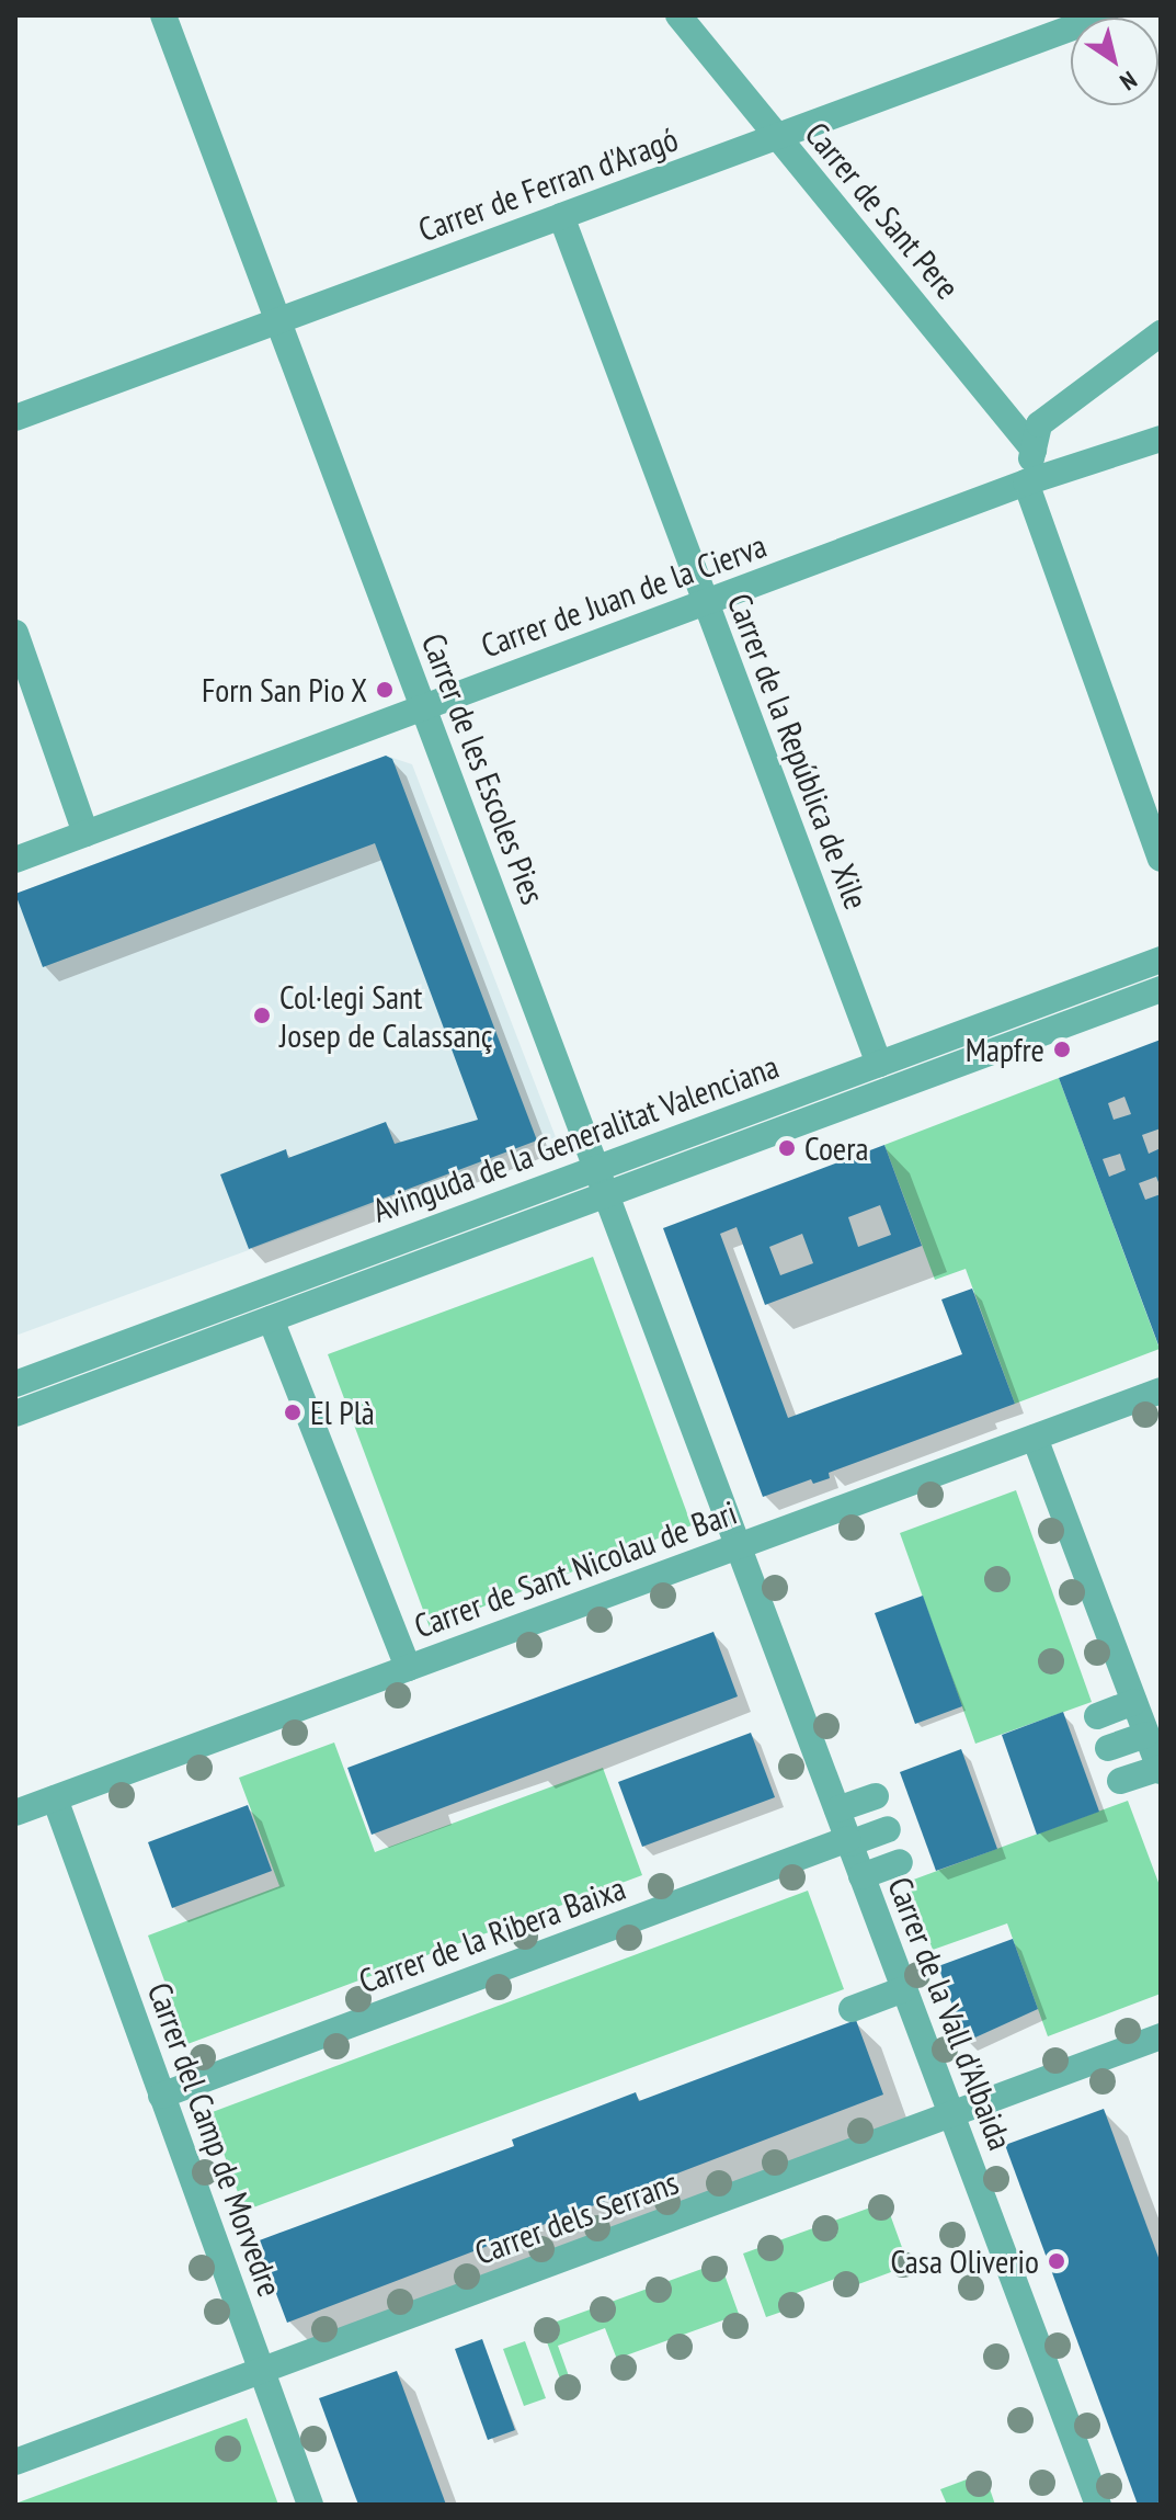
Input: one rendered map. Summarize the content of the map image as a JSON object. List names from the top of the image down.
{
  "streets": {
    "street": [
      "Carrer de Ferran d'Aragó",
      "Carrer de Sant Pere",
      "Carrer de Juan de la Cierva",
      "Carrer de la República de Xile",
      "Carrer de les Escoles Pies",
      "Avinguda de la Generalitat Valenciana",
      "Carrer de Sant Nicolau de Bari",
      "Carrer de la Ribera Baixa",
      "Carrer de la Vall d'Albaida",
      "Carrer del Camp de Morvedre",
      "Carrer dels Serrans"
    ]
  },
  "crossings": [
    ["Carrer de Ferran d'Aragó", "Carrer de Sant Pere"],
    ["Carrer de Ferran d'Aragó", "Carrer de la República de Xile"],
    ["Carrer de Ferran d'Aragó", "Carrer de les Escoles Pies"],
    ["Carrer de Juan de la Cierva", "Carrer de la República de Xile"],
    ["Carrer de Juan de la Cierva", "Carrer de les Escoles Pies"],
    ["Carrer de la República de Xile", "Avinguda de la Generalitat Valenciana"],
    ["Carrer de les Escoles Pies", "Avinguda de la Generalitat Valenciana"],
    ["Carrer de les Escoles Pies", "Carrer de Sant Nicolau de Bari"],
    ["Carrer de les Escoles Pies", "Carrer de la Vall d'Albaida"],
    ["Carrer de Sant Nicolau de Bari", "Carrer de la Vall d'Albaida"],
    ["Carrer de Sant Nicolau de Bari", "Carrer del Camp de Morvedre"],
    ["Carrer de la Ribera Baixa", "Carrer de la Vall d'Albaida"],
    ["Carrer de la Ribera Baixa", "Carrer del Camp de Morvedre"],
    ["Carrer de la Vall d'Albaida", "Carrer dels Serrans"],
    ["Carrer del Camp de Morvedre", "Carrer dels Serrans"]
  ],
  "places": [
    "Forn San Pio X",
    "Col·legi Sant Josep de Calassanç",
    "Mapfre",
    "Coera",
    "El Plà",
    "Casa Oliverio"
  ],
  "north": "bottom right"
}
